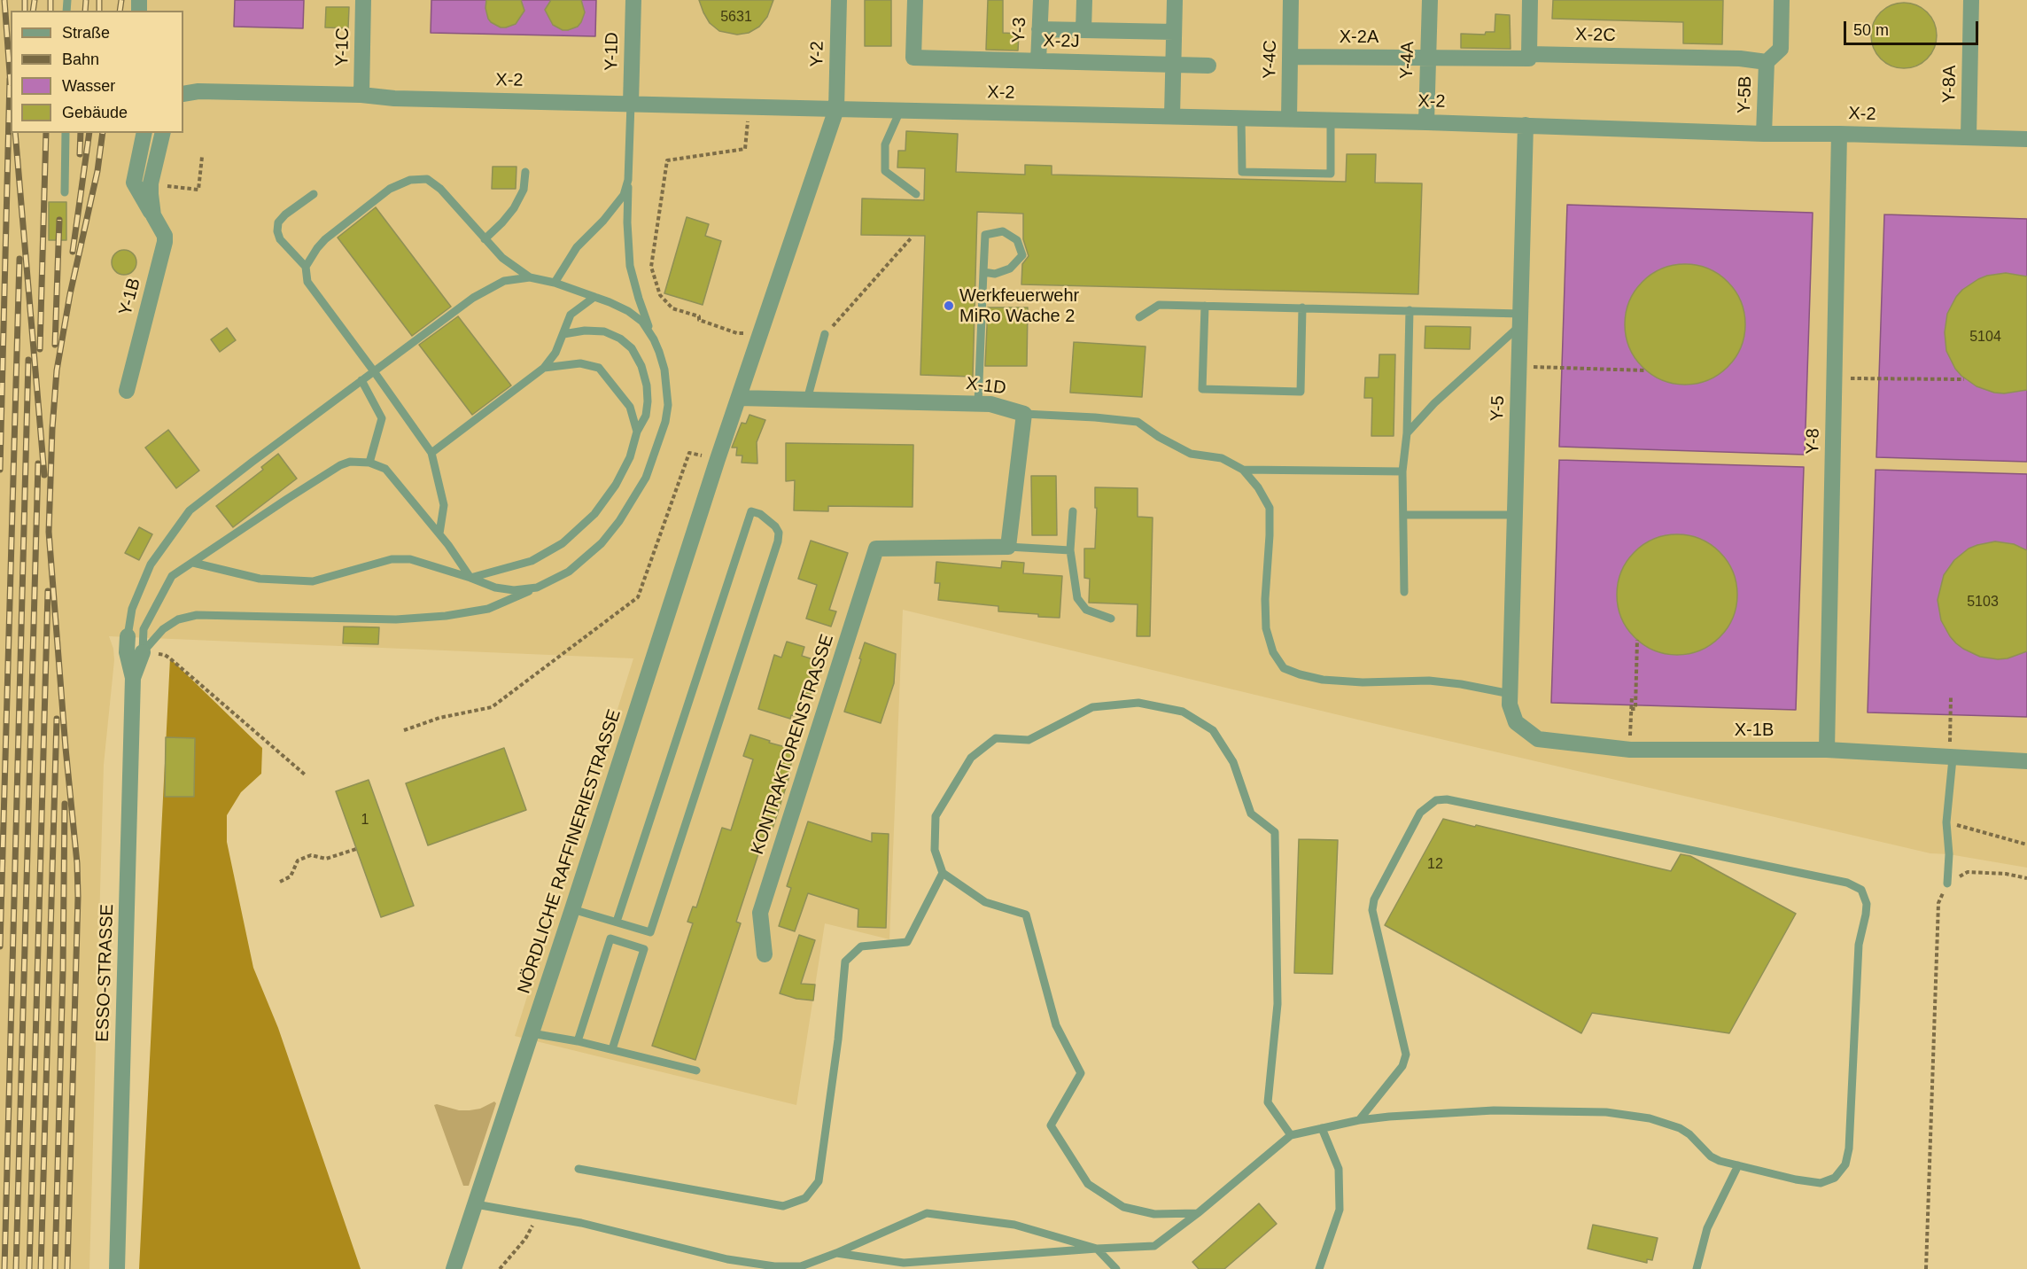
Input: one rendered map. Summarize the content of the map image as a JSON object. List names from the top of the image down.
{
  "streets": {
    "street": [
      "Y-3",
      "X-2C",
      "X-2A",
      "X-2J",
      "Y-1C",
      "Y-1D",
      "Y-2",
      "Y-4C",
      "Y-4A",
      "X-2",
      "Y-8A",
      "Y-5B",
      "Y-1B",
      "X-1D",
      "Y-5",
      "Y-8",
      "X-1B",
      "KONTRAKTORENSTRASSE",
      "NÖRDLICHE RAFFINERIESTRASSE",
      "ESSO-STRASSE"
    ]
  },
  "crossings": [
    ["Y-3", "X-2J"],
    ["X-2C", "X-2A"],
    ["X-2C", "Y-4A"],
    ["X-2C", "Y-5B"],
    ["X-2A", "Y-4C"],
    ["X-2A", "Y-4A"],
    ["Y-1C", "X-2"],
    ["Y-1D", "X-2"],
    ["Y-2", "X-2"],
    ["Y-4C", "X-2"],
    ["Y-4A", "X-2"],
    ["X-2", "Y-8A"],
    ["X-2", "Y-5B"],
    ["X-2", "Y-5"],
    ["X-2", "Y-8"],
    ["X-1D", "KONTRAKTORENSTRASSE"],
    ["Y-5", "X-1B"],
    ["Y-8", "X-1B"]
  ],
  "places": ["Werkfeuerwehr MiRo Wache 2"],
  "house_numbers": [
    "5631",
    "5104",
    "5103",
    "1",
    "12"
  ],
  "legend": [
    "Straße",
    "Bahn",
    "Wasser",
    "Gebäude"
  ],
  "scale_bar": "50 m"
}
